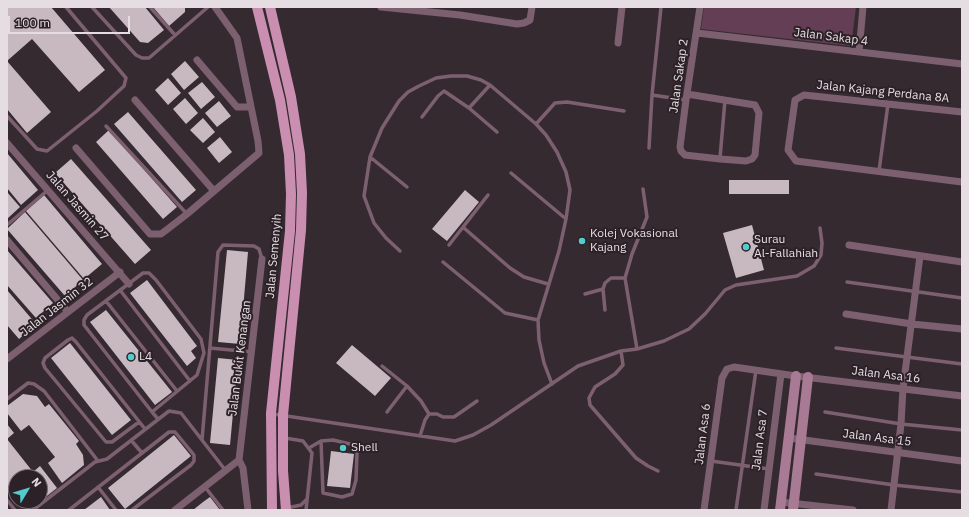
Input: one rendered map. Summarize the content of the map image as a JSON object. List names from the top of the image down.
{
  "streets": {
    "main road": ["Jalan Semenyih"],
    "street": [
      "Jalan Sakap 4",
      "Jalan Sakap 2",
      "Jalan Kajang Perdana 8A",
      "Jalan Jasmin 27",
      "Jalan Jasmin 32",
      "Jalan Bukit Kenangan",
      "Jalan Asa 16",
      "Jalan Asa 6",
      "Jalan Asa 15",
      "Jalan Asa 7"
    ]
  },
  "crossings": [
    ["Jalan Sakap 4", "Jalan Sakap 2"],
    ["Jalan Jasmin 27", "Jalan Jasmin 32"],
    ["Jalan Asa 16", "Jalan Asa 6"],
    ["Jalan Asa 16", "Jalan Asa 7"]
  ],
  "places": [
    "Kolej Vokasional Kajang",
    "Surau Al-Fallahiah",
    "L4",
    "Shell"
  ],
  "scale_bar": "100 m",
  "north": "top right"
}
